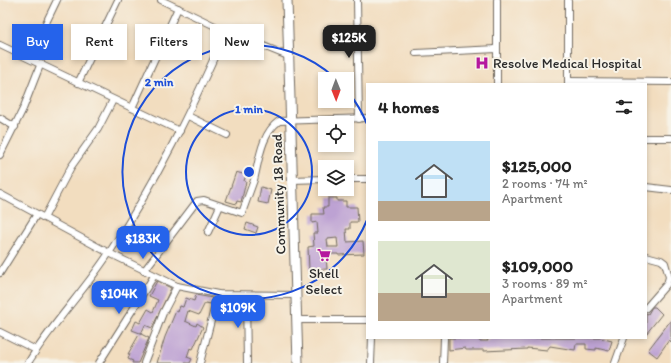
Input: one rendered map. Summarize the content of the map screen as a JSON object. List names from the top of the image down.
{
  "streets": {
    "main road": ["Community 18 Road"]
  },
  "places": {
    "hospital": ["Resolve Medical Hospital"],
    "supermarket": ["Shell Select"]
  },
  "north": "bottom",
  "page": {
    "chip": [
      "Buy",
      "Rent",
      "Filters",
      "New"
    ],
    "price": [
      "$125K",
      "$183K",
      "$104K",
      "$109K"
    ],
    "heading": "4 homes",
    "list": [
      {
        "name": "$125,000",
        "note": "2 rooms · 74 m² · Apartment"
      },
      {
        "name": "$109,000",
        "note": "3 rooms · 89 m² · Apartment"
      }
    ]
  },
  "rings": ["2 min", "1 min"]
}
